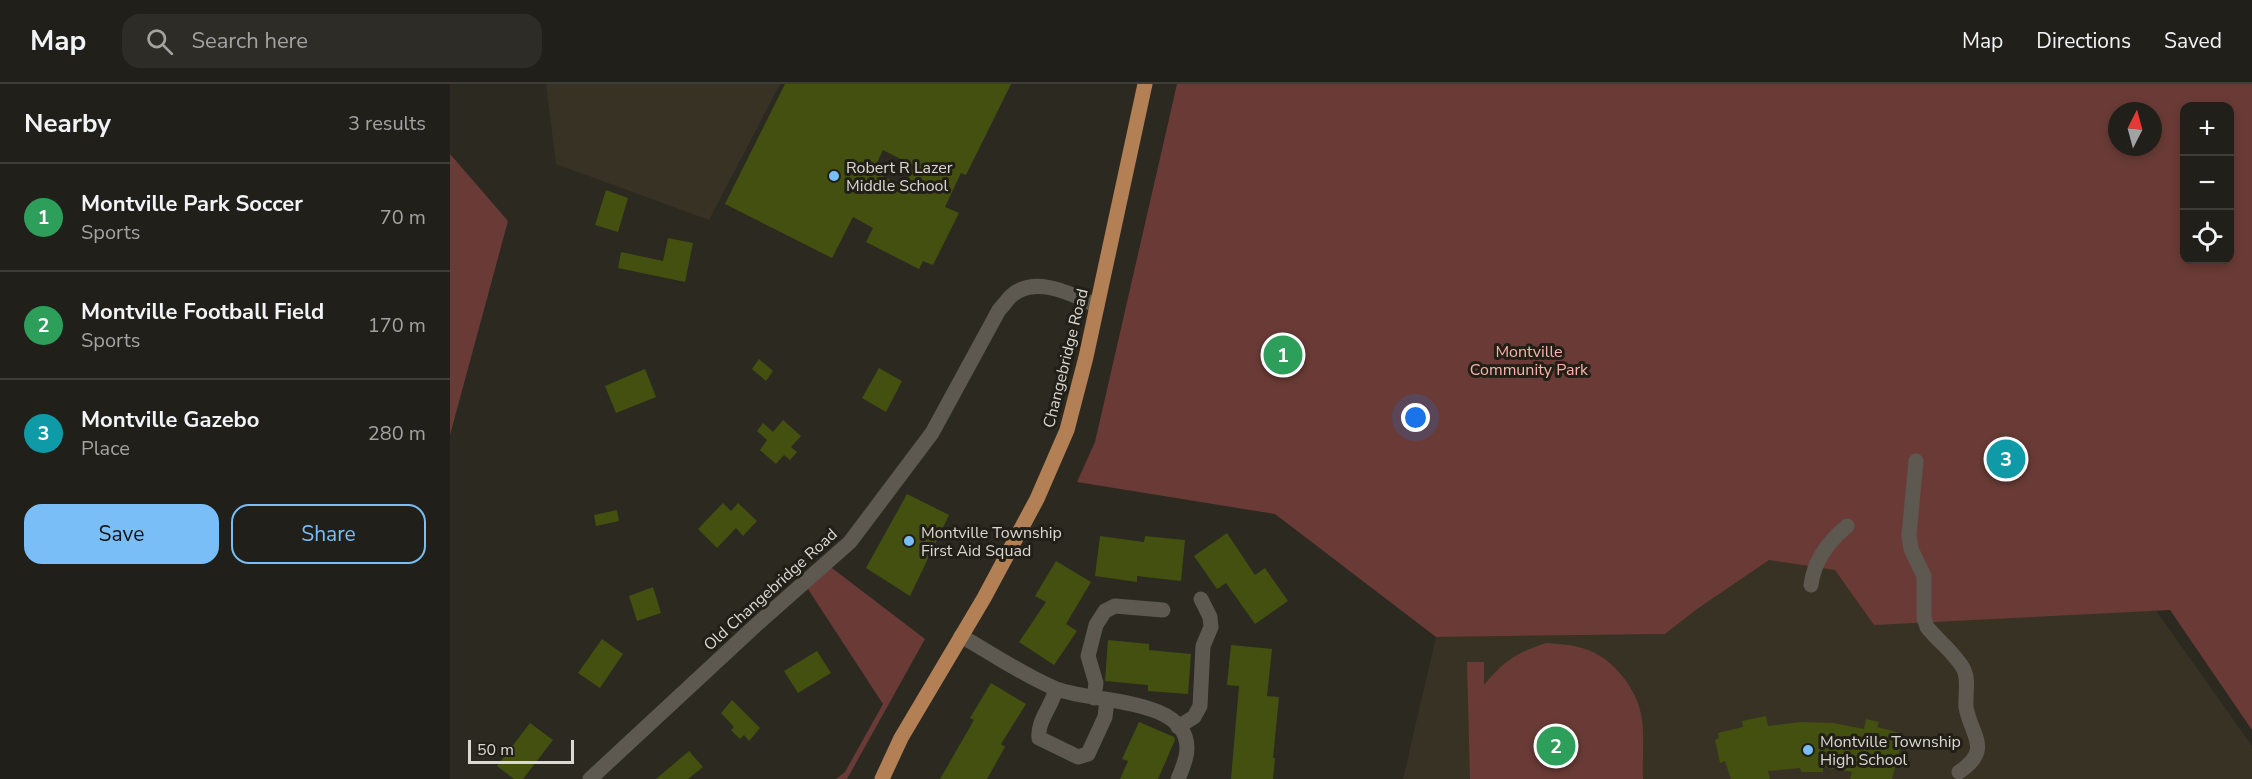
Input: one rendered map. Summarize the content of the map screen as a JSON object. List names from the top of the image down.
{
  "streets": {
    "main road": ["Changebridge Road"],
    "street": ["Old Changebridge Road"]
  },
  "crossings": [
    ["Changebridge Road", "Old Changebridge Road"]
  ],
  "parks": ["Montville Community Park"],
  "places": ["Robert R Lazer Middle School", "Montville Township First Aid Squad", "Montville Township High School"],
  "scale_bar": "50 m",
  "north": "top",
  "page": {
    "header": "Map",
    "search": "Search here",
    "nav": ["Map", "Directions", "Saved"],
    "heading": ["Nearby", "3 results"],
    "map_buttons": ["+", "−"],
    "list": [
      {
        "mark": "1",
        "name": "Montville Park Soccer",
        "note": "Sports",
        "value": "70 m"
      },
      {
        "mark": "2",
        "name": "Montville Football Field",
        "note": "Sports",
        "value": "170 m"
      },
      {
        "mark": "3",
        "name": "Montville Gazebo",
        "note": "Place",
        "value": "280 m"
      }
    ],
    "pins": ["1", "3", "2"],
    "buttons": ["Save", "Share"],
    "scale": "50 m"
  }
}
